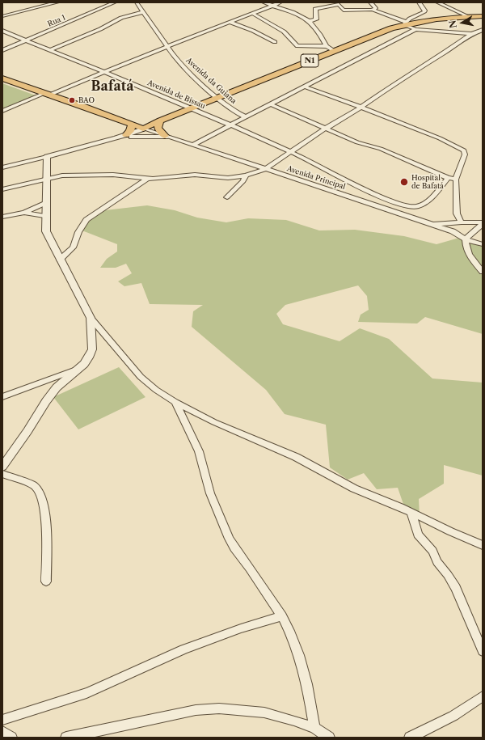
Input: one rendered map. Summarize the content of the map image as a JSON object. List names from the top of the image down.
{
  "streets": {
    "main road": ["N1"],
    "street": [
      "Rua 1",
      "Avenida da Guiana",
      "Avenida de Bissau",
      "Avenida Principal"
    ]
  },
  "crossings": [
    ["Rua 1", "Avenida de Bissau"],
    ["N1", "Avenida da Guiana"],
    ["N1", "Avenida de Bissau"],
    ["N1", "Avenida Principal"]
  ],
  "districts": ["Bafatá"],
  "places": ["BAO", "Hospital de Bafatá"],
  "north": "left"
}
